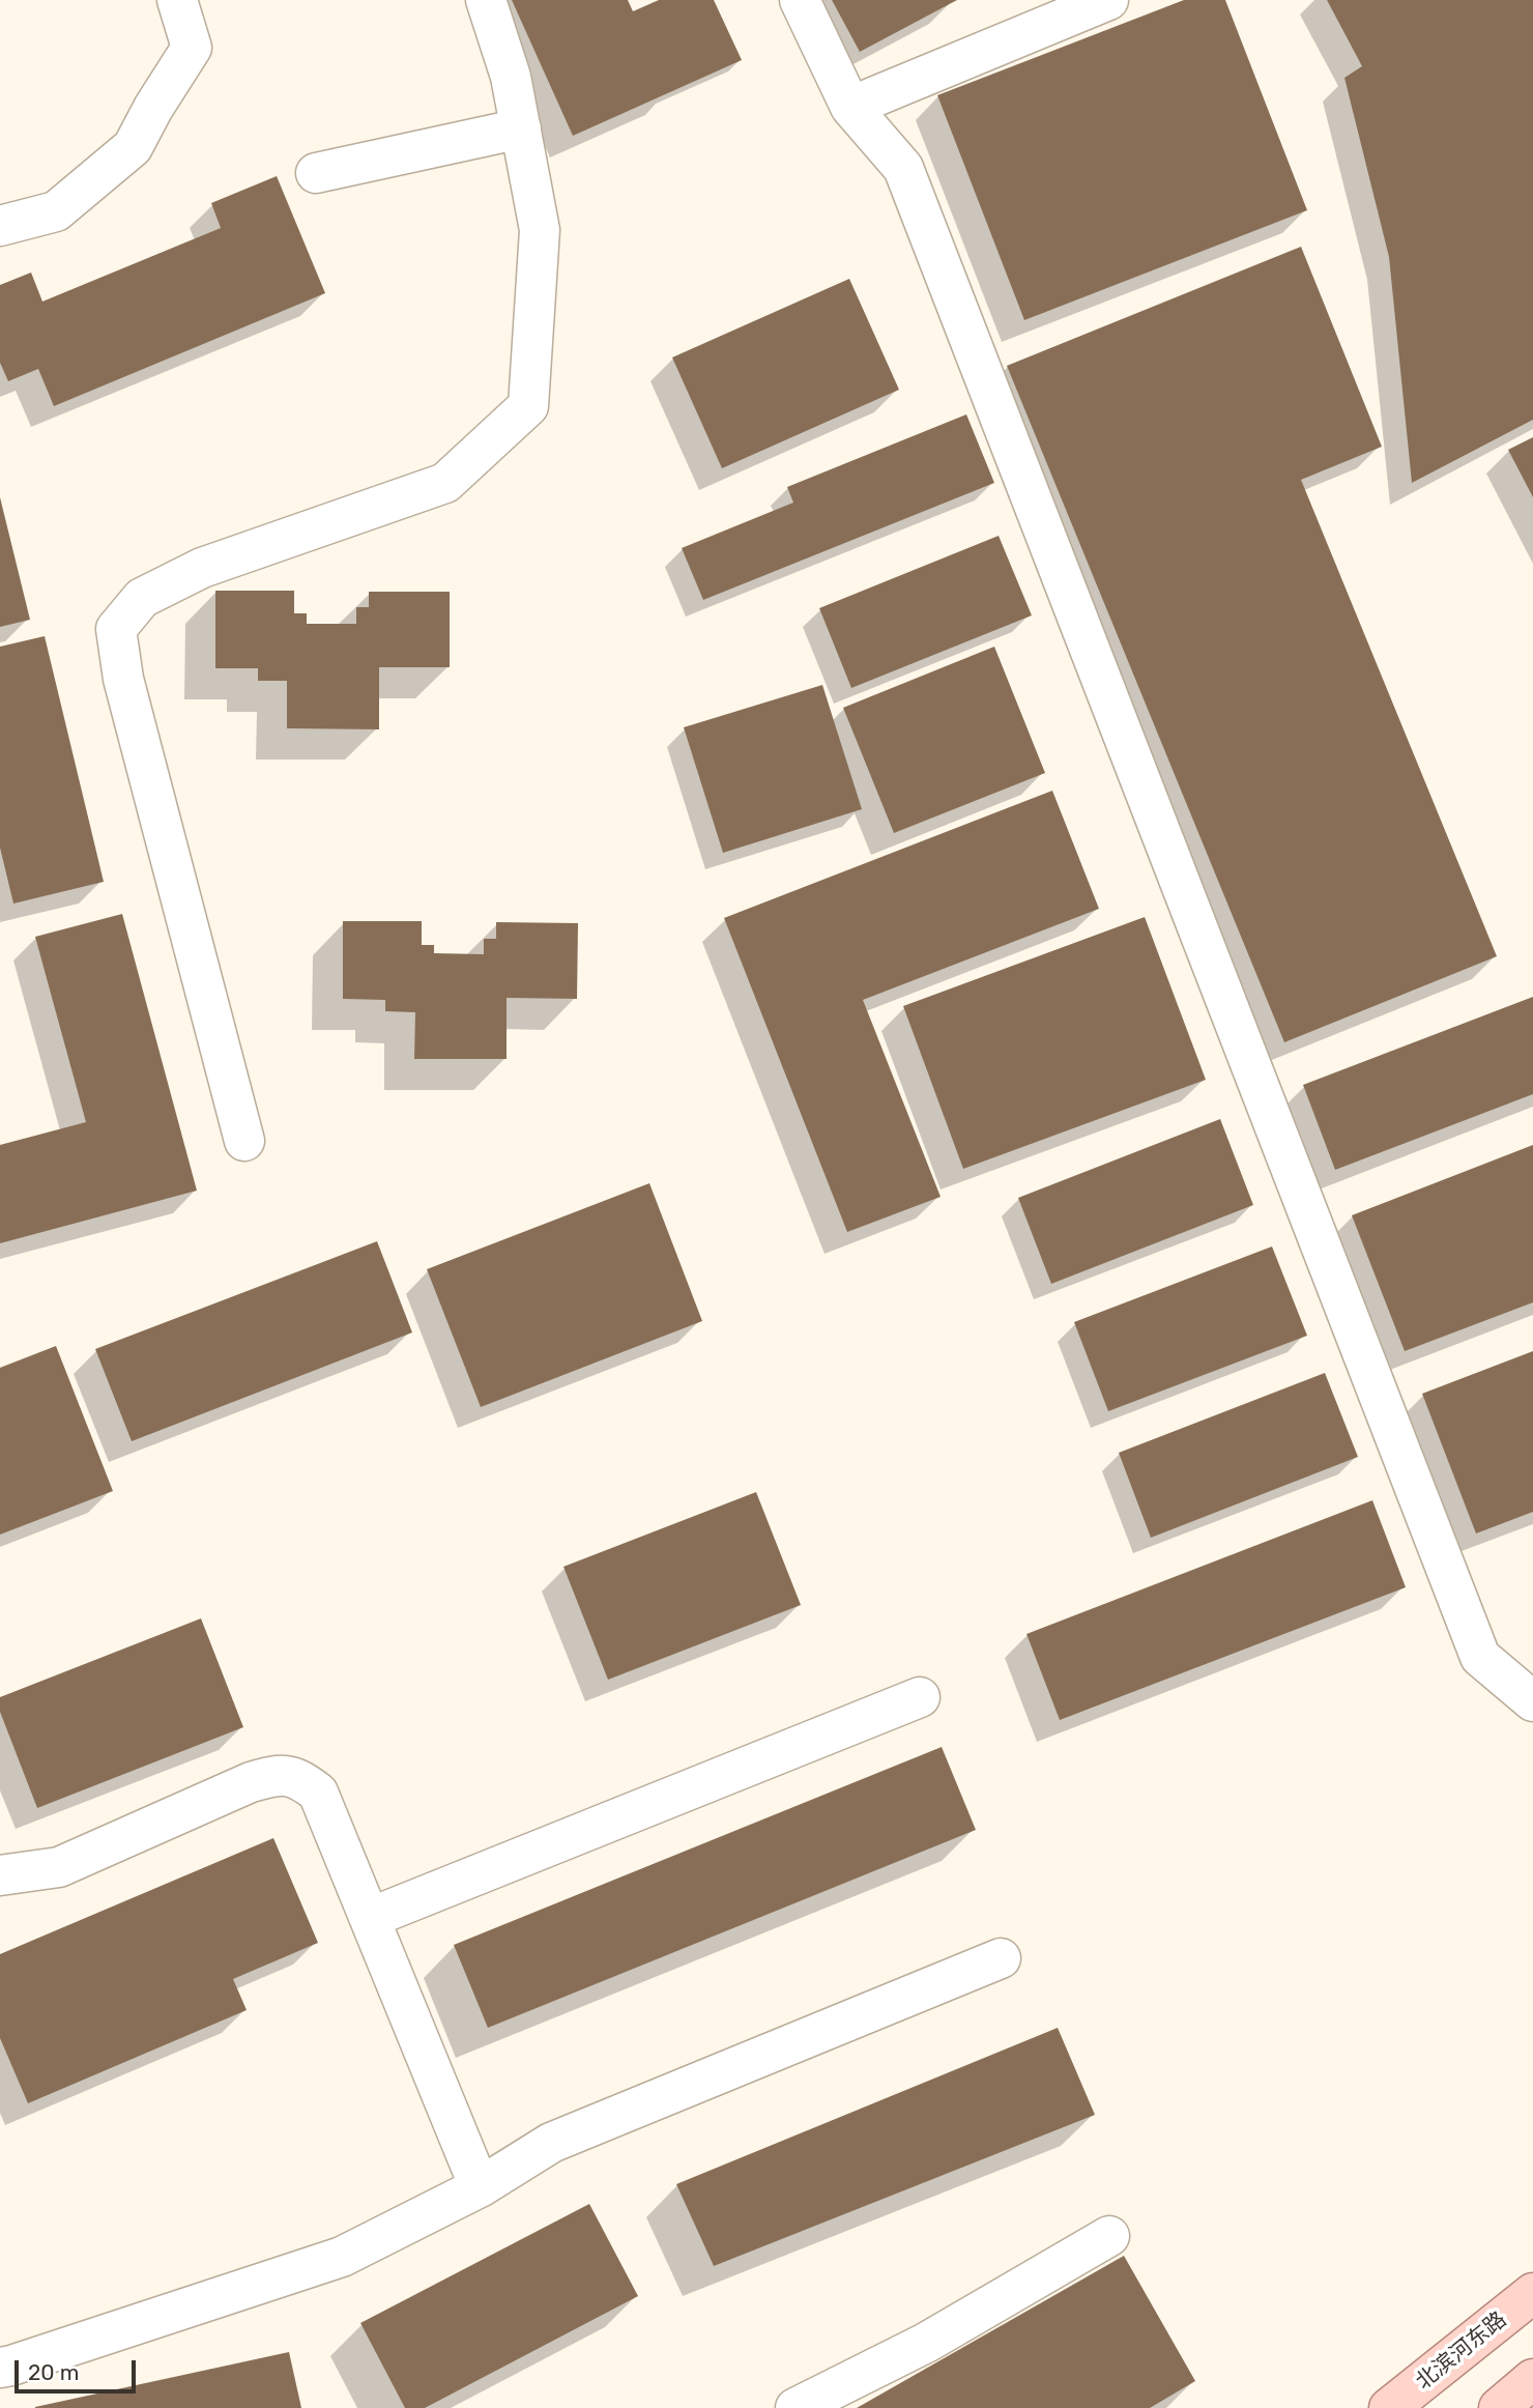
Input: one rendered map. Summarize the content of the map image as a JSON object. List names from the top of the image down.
{
  "streets": {
    "main road": ["北滨河东路"]
  },
  "scale_bar": "20 m"
}
